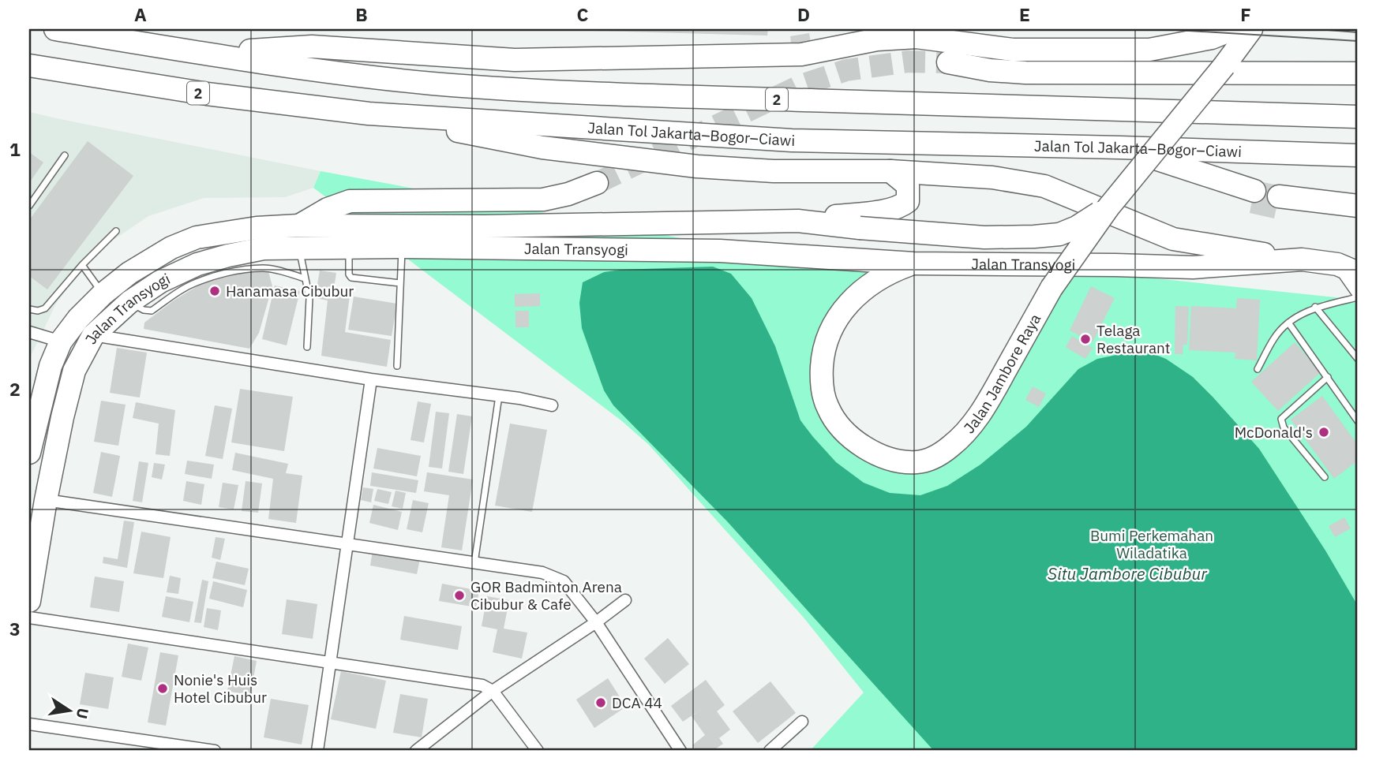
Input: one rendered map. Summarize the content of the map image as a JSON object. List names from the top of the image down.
{
  "streets": {
    "highway": [
      "2",
      "Jalan Tol Jakarta–Bogor–Ciawi",
      "Jalan Transyogi",
      "Jalan Jambore Raya"
    ]
  },
  "crossings": [
    ["Jalan Transyogi", "Jalan Jambore Raya"]
  ],
  "water": ["Situ Jambore Cibubur"],
  "parks": ["Bumi Perkemahan Wiladatika"],
  "places": [
    "Hanamasa Cibubur",
    "Telaga Restaurant",
    "McDonald's",
    "GOR Badminton Arena Cibubur & Cafe",
    "Nonie's Huis Hotel Cibubur",
    "DCA 44"
  ],
  "north": "right",
  "grid": {
    "columns": [
      "A",
      "B",
      "C",
      "D",
      "E",
      "F"
    ],
    "rows": ["1", "2", "3"]
  }
}
